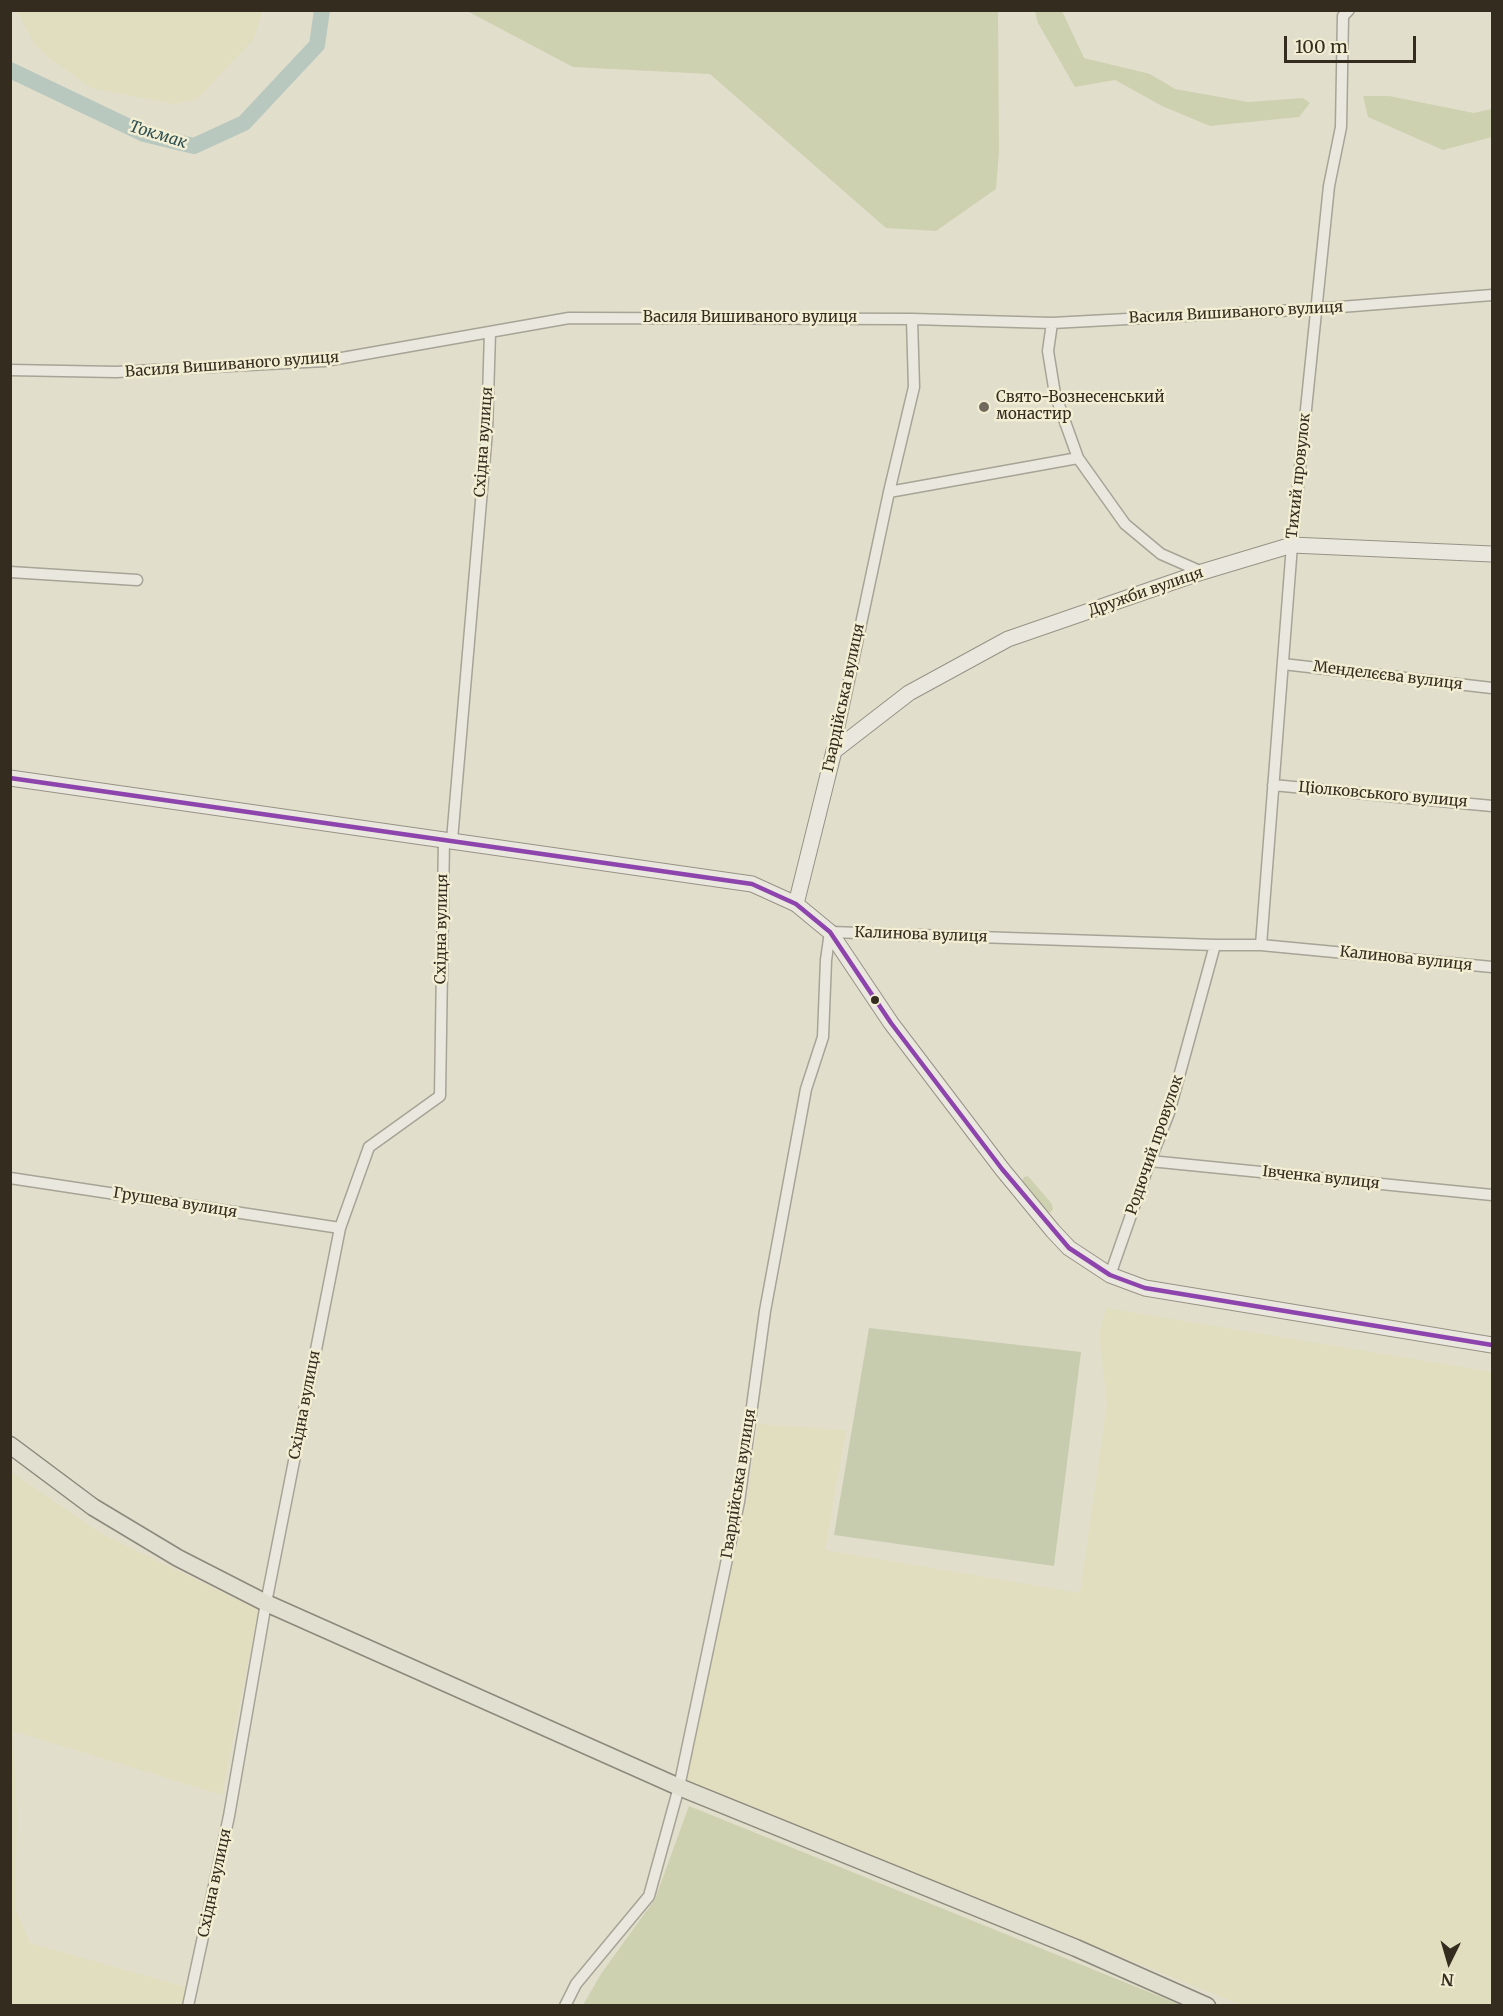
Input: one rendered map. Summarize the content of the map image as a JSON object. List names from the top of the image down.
{
  "streets": {
    "street": [
      "Василя Вишиваного вулиця",
      "Східна вулиця",
      "Тихий провулок",
      "Дружби вулиця",
      "Менделєєва вулиця",
      "Гвардійська вулиця",
      "Ціолковського вулиця",
      "Калинова вулиця",
      "Родючий провулок",
      "Івченка вулиця",
      "Грушева вулиця"
    ]
  },
  "crossings": [
    ["Василя Вишиваного вулиця", "Східна вулиця"],
    ["Василя Вишиваного вулиця", "Тихий провулок"],
    ["Василя Вишиваного вулиця", "Гвардійська вулиця"],
    ["Східна вулиця", "Грушева вулиця"],
    ["Тихий провулок", "Дружби вулиця"],
    ["Тихий провулок", "Менделєєва вулиця"],
    ["Тихий провулок", "Ціолковського вулиця"],
    ["Тихий провулок", "Калинова вулиця"],
    ["Дружби вулиця", "Гвардійська вулиця"],
    ["Гвардійська вулиця", "Калинова вулиця"],
    ["Калинова вулиця", "Родючий провулок"],
    ["Родючий провулок", "Івченка вулиця"]
  ],
  "water": ["Токмак"],
  "places": ["Cвято-Вознесенський монастир"],
  "scale_bar": "100 m",
  "north": "bottom"
}
